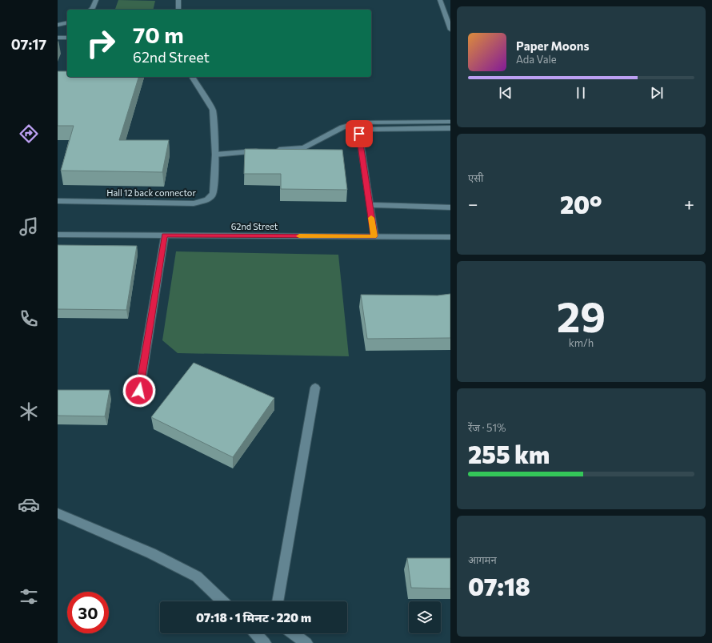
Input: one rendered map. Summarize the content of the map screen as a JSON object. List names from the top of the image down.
{
  "streets": {
    "street": ["Hall 12 back connector", "62nd Street"]
  },
  "page": {
    "tabs": "07:17",
    "turn": ["70 m", "62nd Street"],
    "song": ["Paper Moons", "Ada Vale"],
    "tile": [
      "एसी",
      ["29", "km/h"],
      ["रेंज · 51%", "255 km"],
      ["आगमन", "07:18"]
    ],
    "heat": ["−", "20°", "+"],
    "limit": "30",
    "trip": "07:18 · 1 मिनट · 220 m"
  }
}
